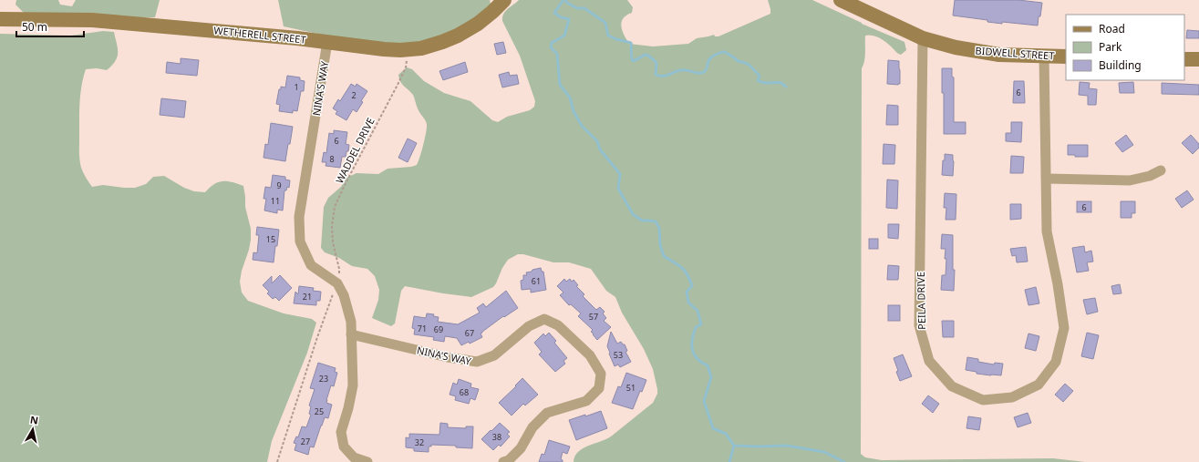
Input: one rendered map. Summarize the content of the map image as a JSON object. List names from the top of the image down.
{
  "streets": {
    "street": [
      "WETHERELL STREET",
      "BIDWELL STREET",
      "NINA'S WAY",
      "PEILA DRIVE"
    ],
    "path": ["WADDEL DRIVE"]
  },
  "crossings": [
    ["WETHERELL STREET", "NINA'S WAY"],
    ["WETHERELL STREET", "WADDEL DRIVE"],
    ["BIDWELL STREET", "PEILA DRIVE"]
  ],
  "house_numbers": [
    "1",
    "6",
    "2",
    "6",
    "8",
    "9",
    "11",
    "6",
    "15",
    "61",
    "21",
    "57",
    "71",
    "69",
    "67",
    "53",
    "23",
    "51",
    "68",
    "25",
    "38",
    "27",
    "32"
  ],
  "legend": ["Road", "Park", "Building"],
  "scale_bar": "50 m",
  "north": "top"
}
